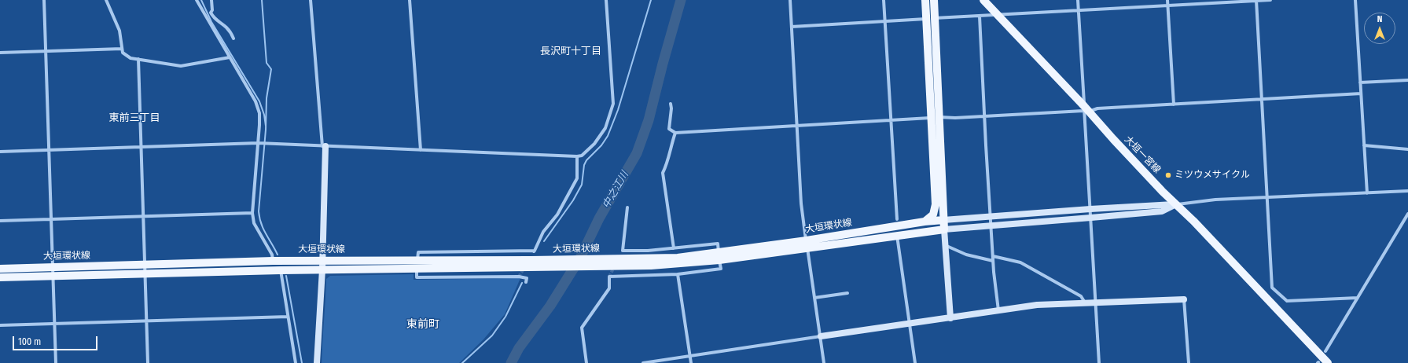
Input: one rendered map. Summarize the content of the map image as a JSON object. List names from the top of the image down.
{
  "streets": {
    "main road": ["大垣一宮線", "大垣環状線"]
  },
  "districts": ["長沢町十丁目", "東前三丁目", "東前町"],
  "water": ["中之江川"],
  "places": ["ミツウメサイクル"],
  "scale_bar": "100 m",
  "north": "top"
}
